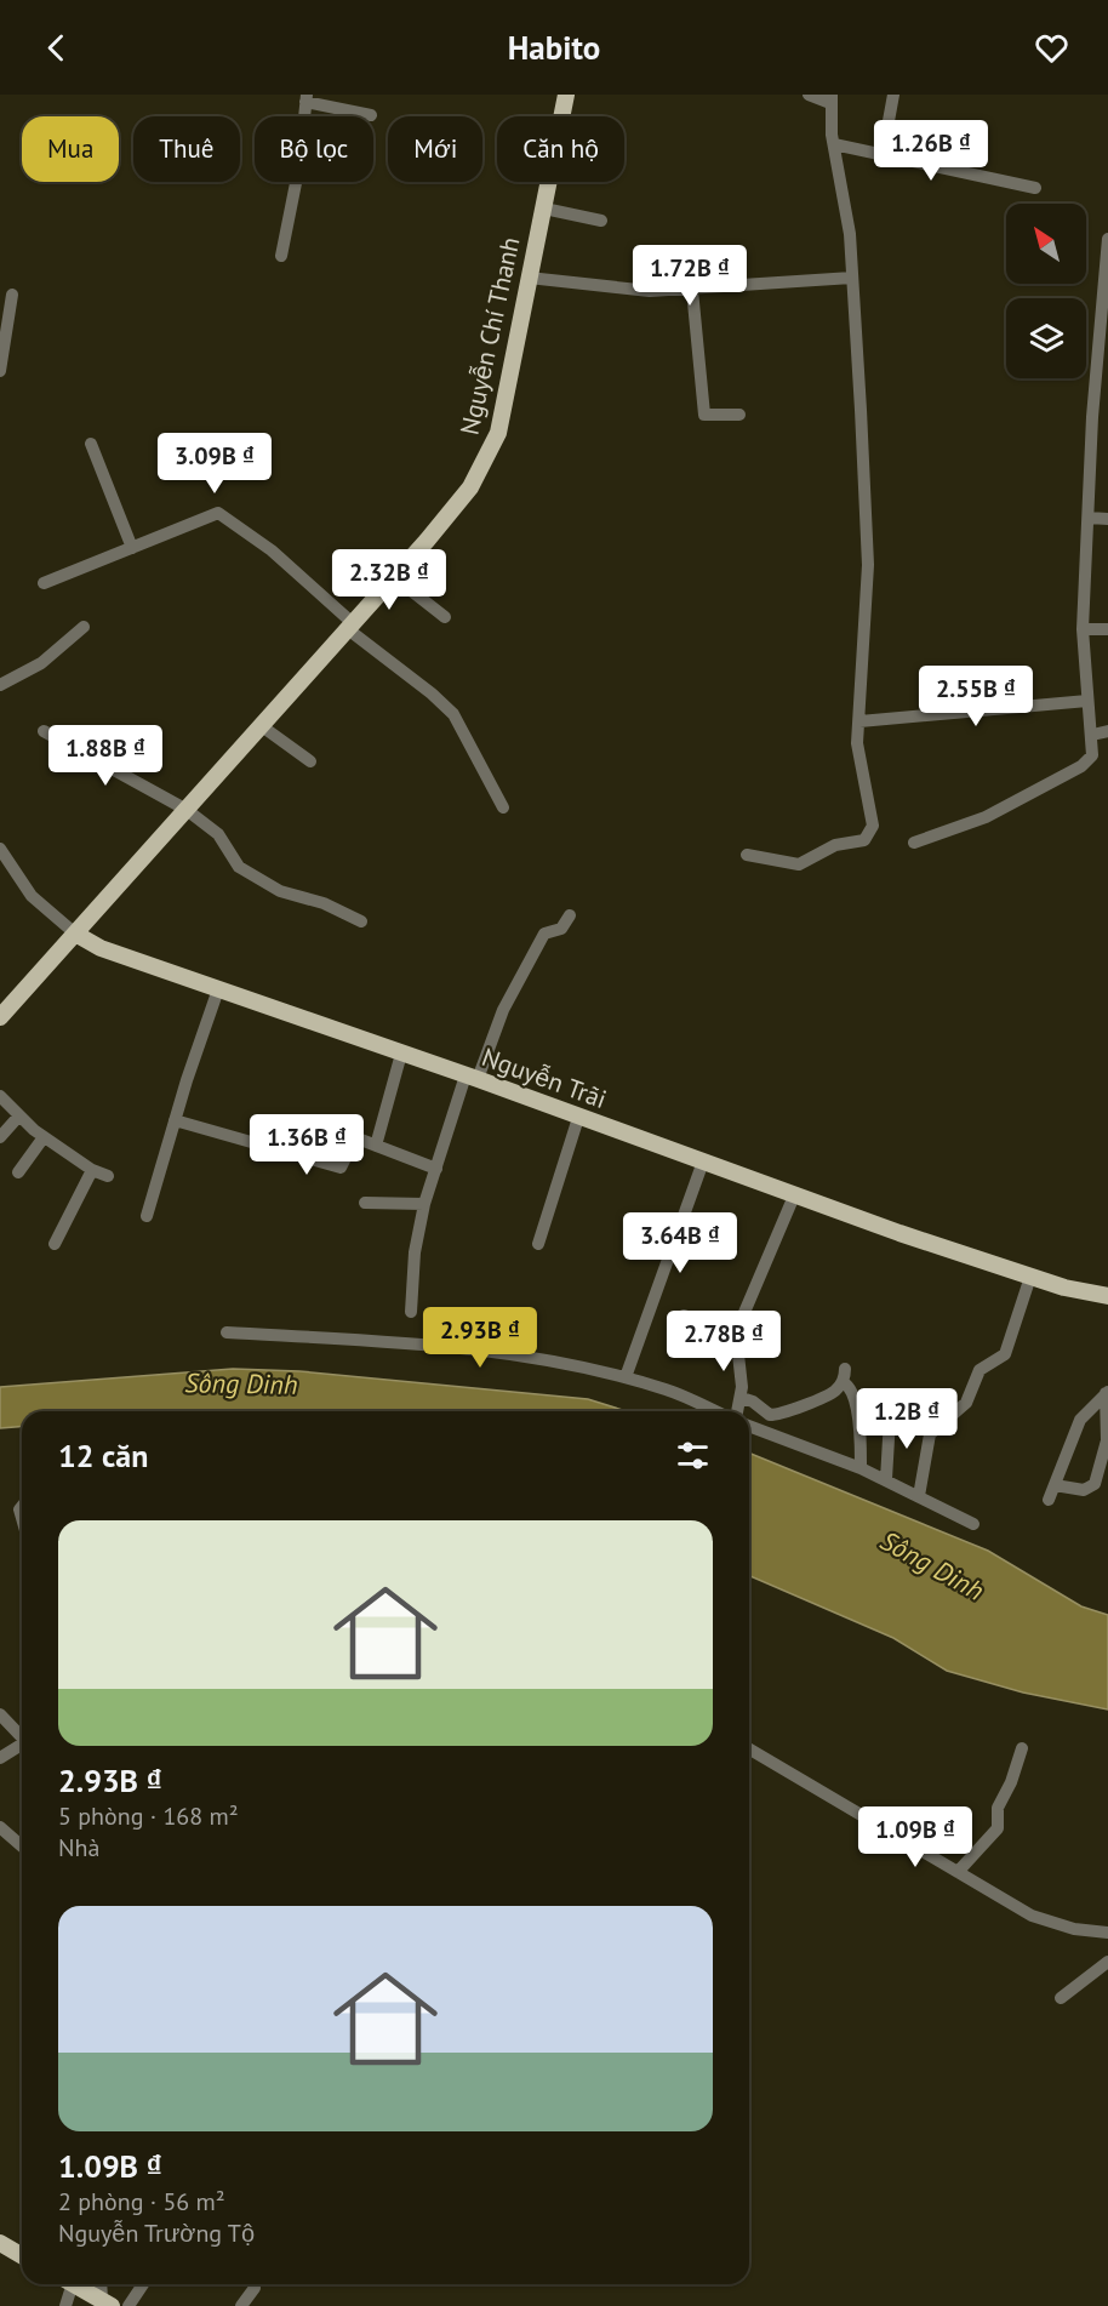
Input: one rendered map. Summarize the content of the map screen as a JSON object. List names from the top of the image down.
{
  "streets": {
    "main road": ["Nguyễn Chí Thanh", "Nguyễn Trãi"]
  },
  "crossings": [
    ["Nguyễn Chí Thanh", "Nguyễn Trãi"]
  ],
  "water": ["Sông Dinh"],
  "north": "top left",
  "page": {
    "header": "Habito",
    "chip": [
      "Mua",
      "Thuê",
      "Bộ lọc",
      "Mới",
      "Căn hộ"
    ],
    "price": [
      "1.26B ₫",
      "1.72B ₫",
      "3.09B ₫",
      "2.32B ₫",
      "2.55B ₫",
      "1.88B ₫",
      "1.36B ₫",
      "3.64B ₫",
      "2.93B ₫",
      "2.78B ₫",
      "1.2B ₫",
      "1.09B ₫"
    ],
    "heading": "12 căn",
    "list": [
      {
        "name": "2.93B ₫",
        "note": "5 phòng · 168 m² · Nhà"
      },
      {
        "name": "1.09B ₫",
        "note": "2 phòng · 56 m² · Nguyễn Trường Tộ"
      }
    ]
  }
}
